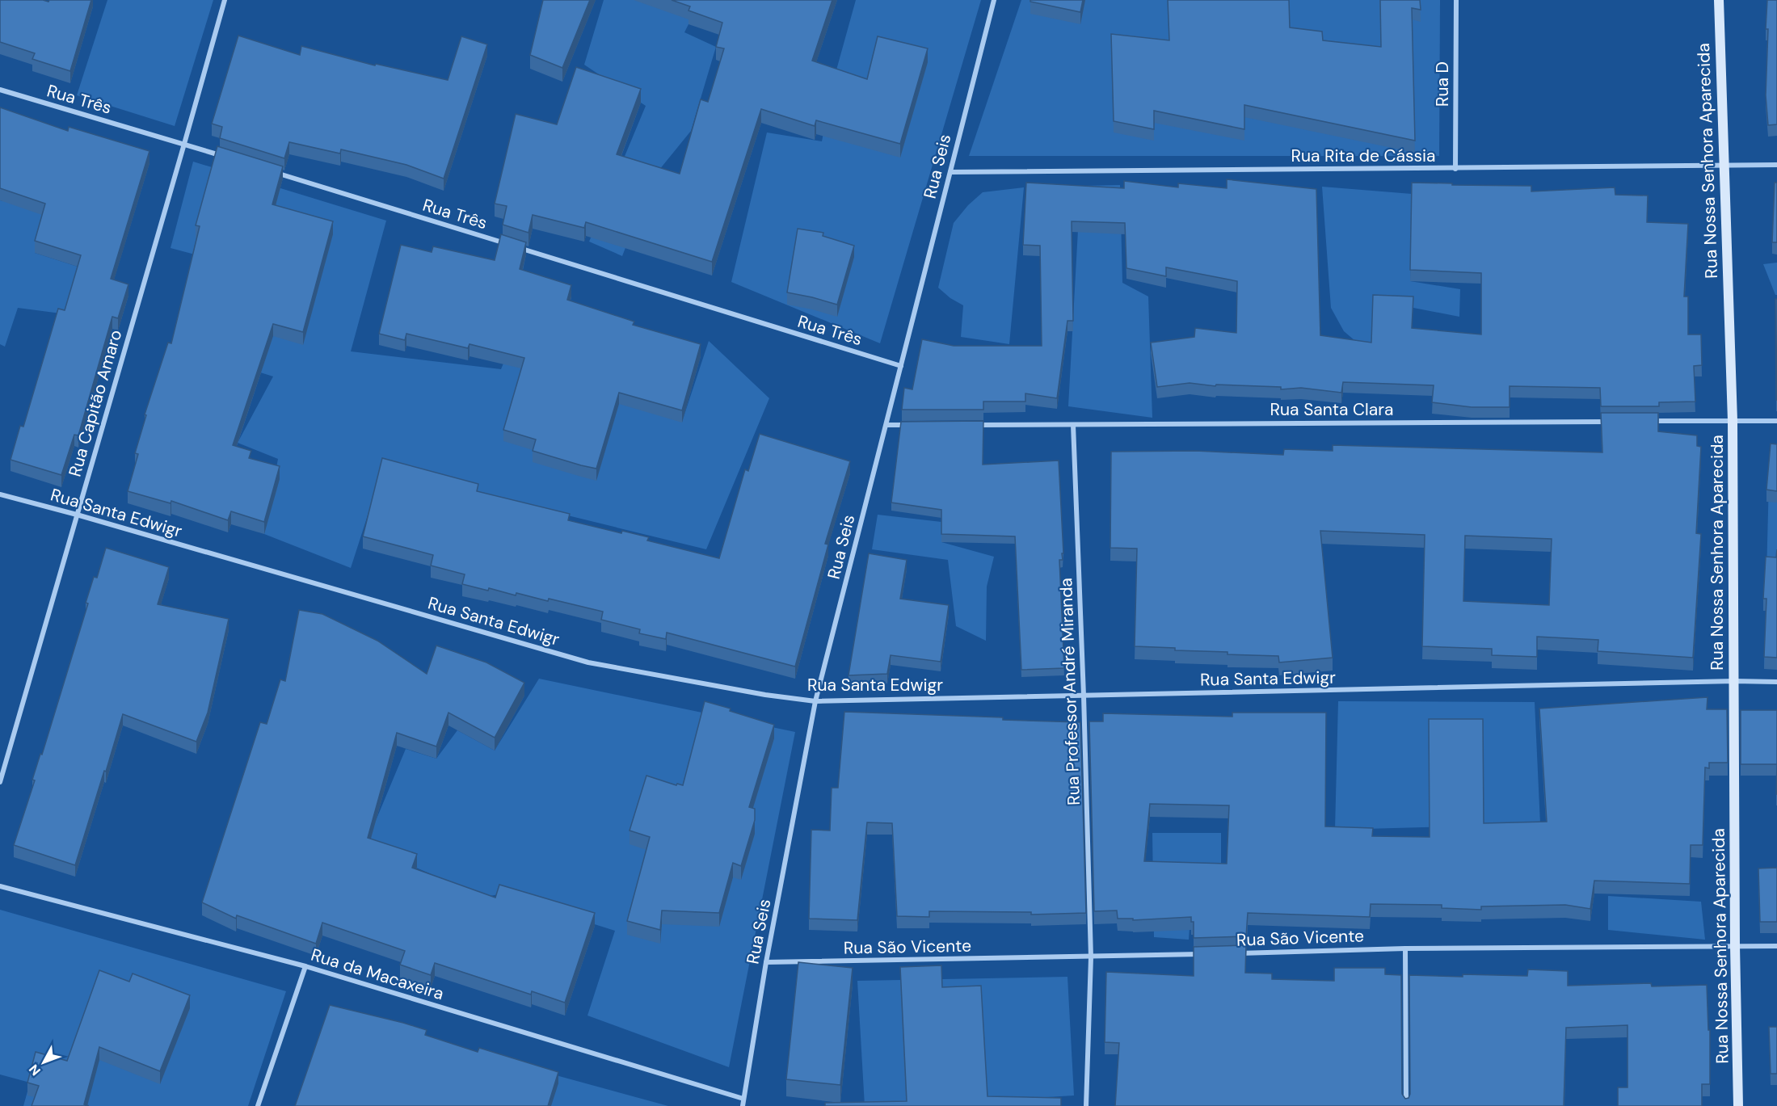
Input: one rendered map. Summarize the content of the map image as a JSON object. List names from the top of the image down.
{
  "streets": {
    "main road": ["Rua Nossa Senhora Aparecida"],
    "street": [
      "Rua D",
      "Rua Três",
      "Rua Rita de Cássia",
      "Rua Seis",
      "Rua Capitão Amaro",
      "Rua Santa Clara",
      "Rua Santa Edwigr",
      "Rua Professor André Miranda",
      "Rua São Vicente",
      "Rua da Macaxeira"
    ]
  },
  "crossings": [
    ["Rua D", "Rua Rita de Cássia"],
    ["Rua Três", "Rua Seis"],
    ["Rua Três", "Rua Capitão Amaro"],
    ["Rua Rita de Cássia", "Rua Nossa Senhora Aparecida"],
    ["Rua Rita de Cássia", "Rua Seis"],
    ["Rua Nossa Senhora Aparecida", "Rua Santa Edwigr"],
    ["Rua Nossa Senhora Aparecida", "Rua São Vicente"],
    ["Rua Seis", "Rua Santa Edwigr"],
    ["Rua Seis", "Rua São Vicente"],
    ["Rua Seis", "Rua da Macaxeira"],
    ["Rua Capitão Amaro", "Rua Santa Edwigr"],
    ["Rua Santa Clara", "Rua Professor André Miranda"],
    ["Rua Santa Edwigr", "Rua Professor André Miranda"],
    ["Rua Professor André Miranda", "Rua São Vicente"]
  ],
  "north": "bottom left"
}
